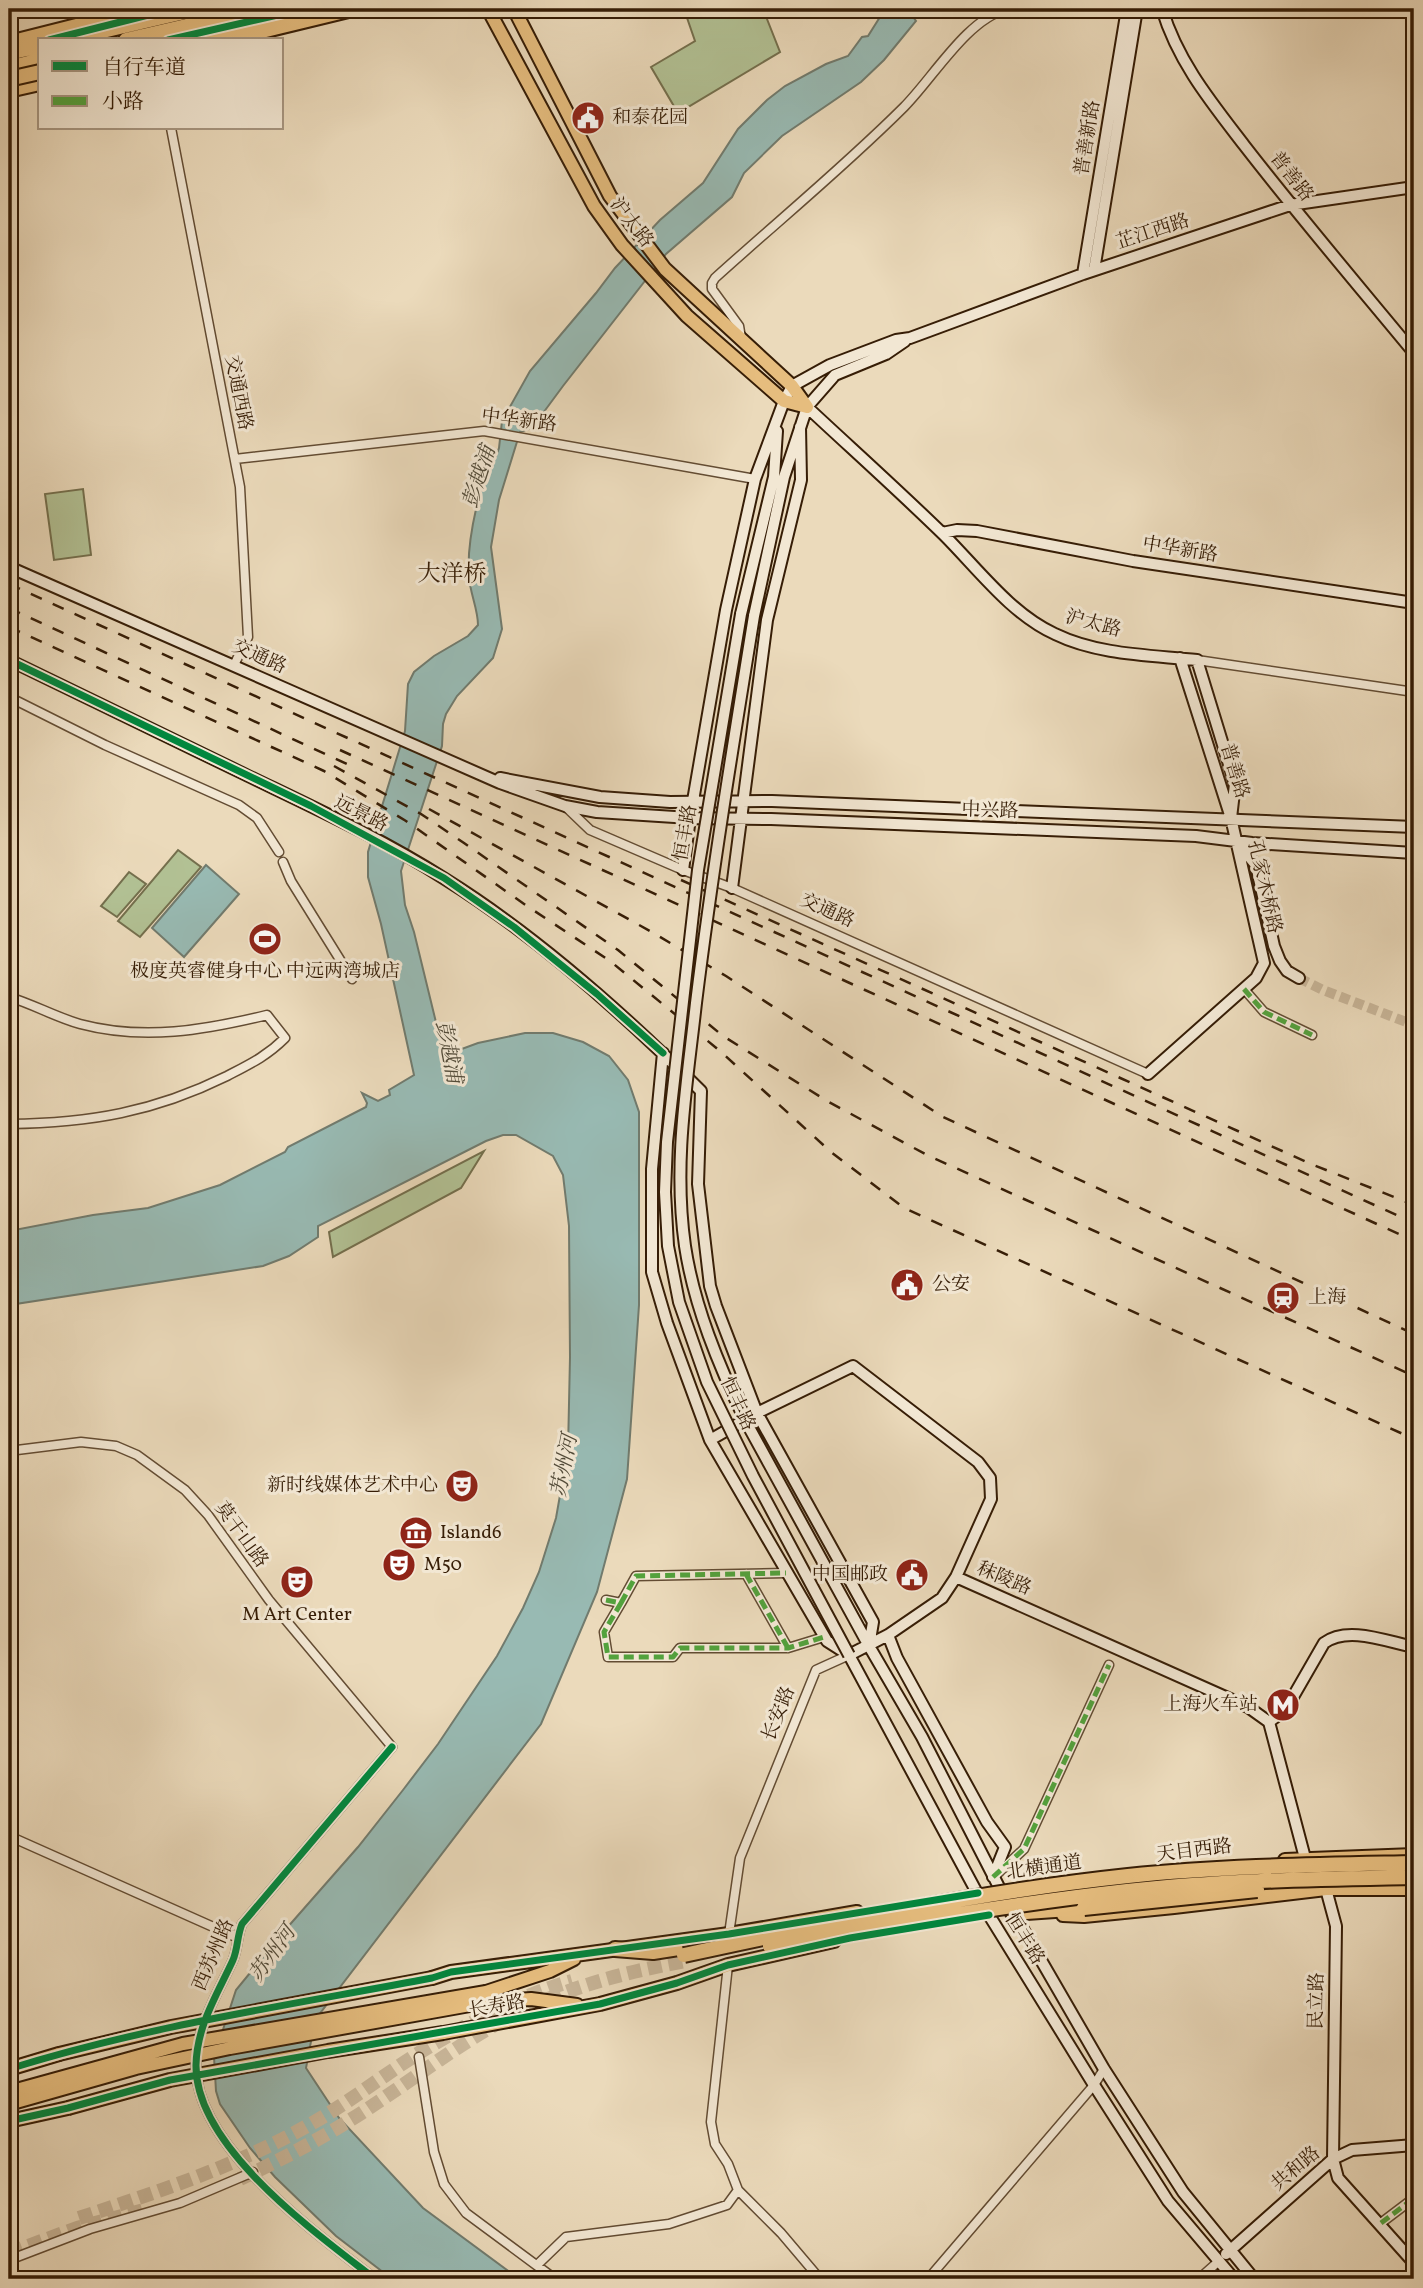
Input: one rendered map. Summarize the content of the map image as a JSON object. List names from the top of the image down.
{
  "streets": {
    "highway": ["北横通道"],
    "main road": [
      "普善新路",
      "普善路",
      "沪太路",
      "芷江西路",
      "中华新路",
      "交通路",
      "中兴路",
      "远景路",
      "恒丰路",
      "孔家木桥路",
      "秣陵路",
      "长安路",
      "天目西路",
      "民立路",
      "长寿路",
      "共和路"
    ],
    "street": ["交通西路", "莫干山路", "西苏州路"]
  },
  "crossings": [
    ["普善新路", "芷江西路"],
    ["普善路", "沪太路"],
    ["普善路", "芷江西路"],
    ["普善路", "中兴路"],
    ["普善路", "孔家木桥路"],
    ["沪太路", "芷江西路"],
    ["沪太路", "中华新路"],
    ["沪太路", "恒丰路"],
    ["芷江西路", "恒丰路"],
    ["交通西路", "中华新路"],
    ["交通西路", "交通路"],
    ["中华新路", "恒丰路"],
    ["交通路", "中兴路"],
    ["交通路", "恒丰路"],
    ["中兴路", "恒丰路"],
    ["中兴路", "孔家木桥路"],
    ["远景路", "恒丰路"],
    ["远景路", "秣陵路"],
    ["远景路", "长安路"],
    ["恒丰路", "长安路"],
    ["恒丰路", "天目西路"],
    ["恒丰路", "长寿路"],
    ["恒丰路", "共和路"],
    ["莫干山路", "西苏州路"],
    ["秣陵路", "长安路"],
    ["秣陵路", "民立路"],
    ["天目西路", "民立路"],
    ["民立路", "共和路"]
  ],
  "districts": ["大洋桥"],
  "water": ["彭越浦", "苏州河"],
  "places": {
    "public building": ["和泰花园", "公安", "中国邮政"],
    "sports": ["极度英睿健身中心 中远两湾城店"],
    "station": ["上海"],
    "theatre": ["新时线媒体艺术中心", "M50", "M Art Center"],
    "museum": ["Island6"],
    "metro station": ["上海火车站"]
  },
  "legend": ["自行车道", "小路"]
}
